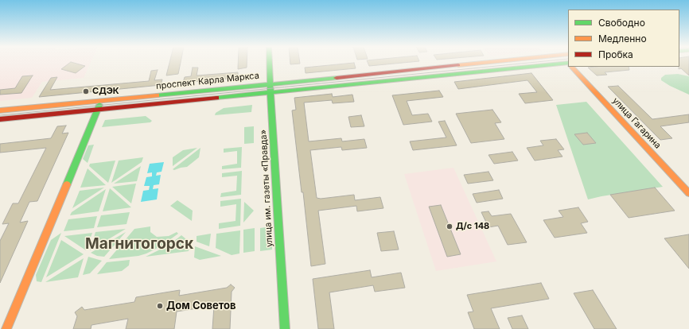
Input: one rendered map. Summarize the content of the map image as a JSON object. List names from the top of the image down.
{
  "streets": {
    "main road": ["проспект Карла Маркса", "улица Гагарина", "улица им. газеты «Правда»"]
  },
  "crossings": [
    ["проспект Карла Маркса", "улица им. газеты «Правда»"]
  ],
  "districts": ["Магнитогорск"],
  "places": ["СДЭК", "Д/с 148", "Дом Советов"],
  "legend": ["Свободно", "Медленно", "Пробка"]
}
